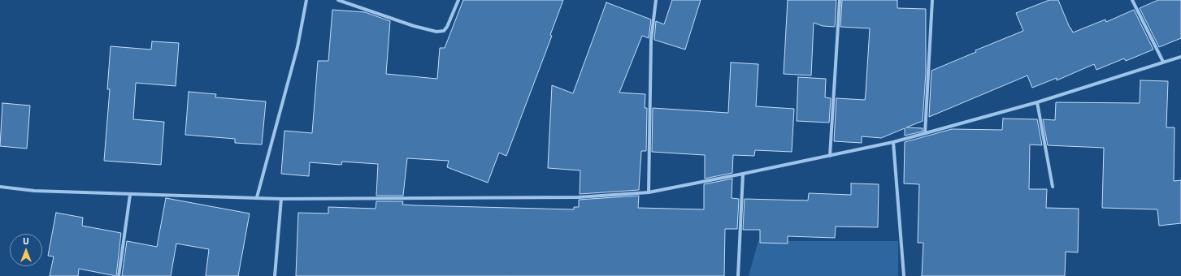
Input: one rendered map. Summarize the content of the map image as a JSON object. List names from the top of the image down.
{
  "north": "top"
}
